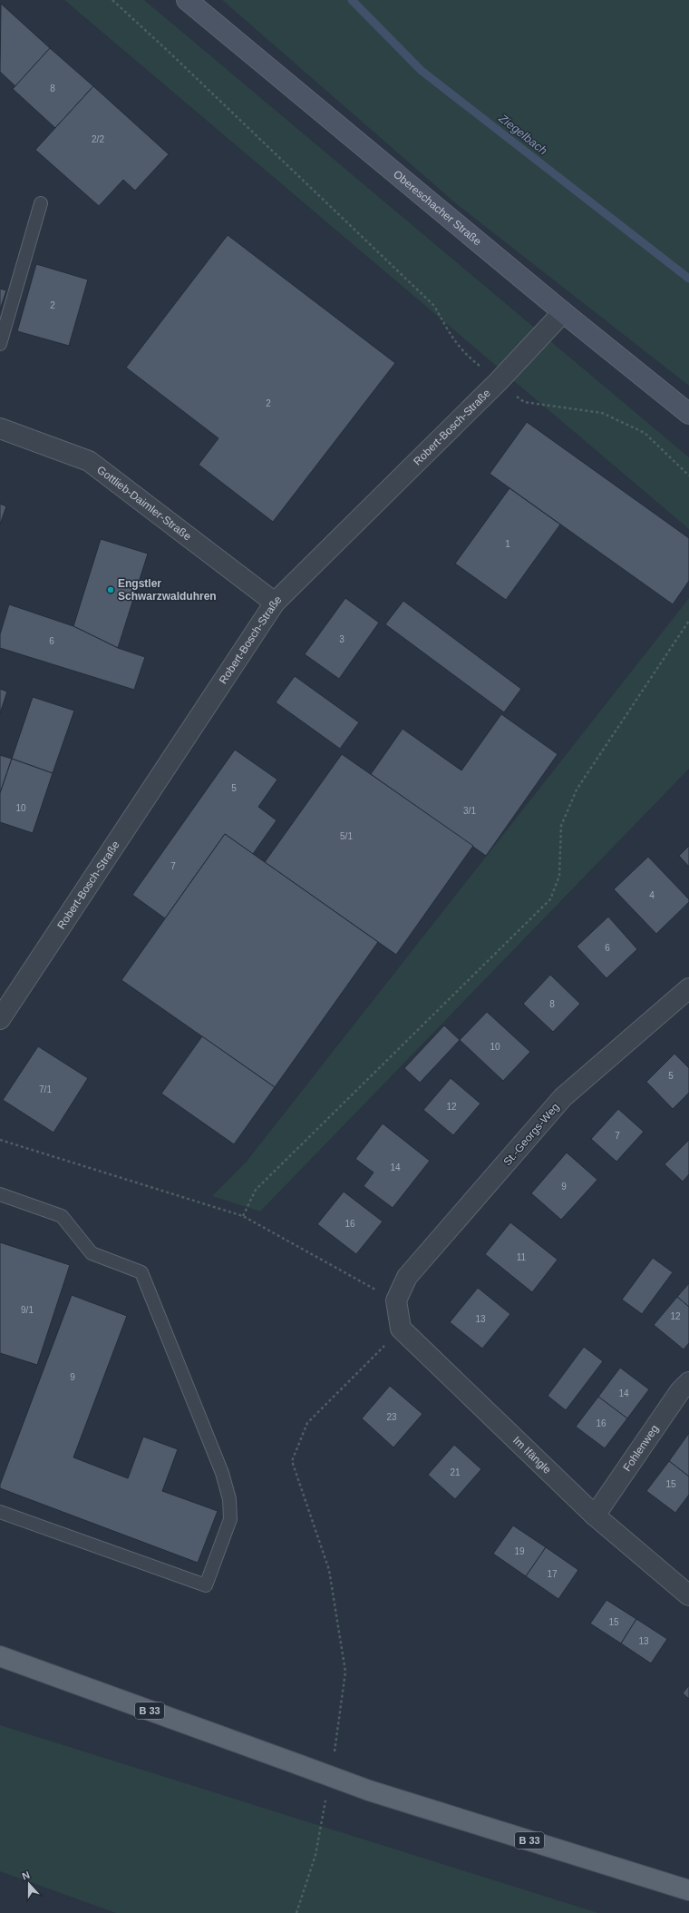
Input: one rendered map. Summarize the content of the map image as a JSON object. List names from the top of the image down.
{
  "streets": {
    "main road": ["Obereschacher Straße", "B 33"],
    "street": [
      "Robert-Bosch-Straße",
      "Gottlieb-Daimler-Straße",
      "St.-Georgs-Weg",
      "Fohlenweg",
      "Im Ifängle"
    ]
  },
  "crossings": [
    ["Obereschacher Straße", "Robert-Bosch-Straße"],
    ["Robert-Bosch-Straße", "Gottlieb-Daimler-Straße"],
    ["Fohlenweg", "Im Ifängle"]
  ],
  "water": ["Ziegelbach"],
  "places": ["Engstler Schwarzwalduhren"],
  "house_numbers": [
    "8",
    "2/2",
    "2",
    "2",
    "1",
    "3",
    "6",
    "5",
    "10",
    "3/1",
    "5/1",
    "7",
    "4",
    "6",
    "8",
    "10",
    "5",
    "7/1",
    "12",
    "7",
    "14",
    "9",
    "16",
    "11",
    "9/1",
    "12",
    "13",
    "9",
    "14",
    "23",
    "16",
    "21",
    "15",
    "19",
    "17",
    "15",
    "13"
  ],
  "north": "top"
}
